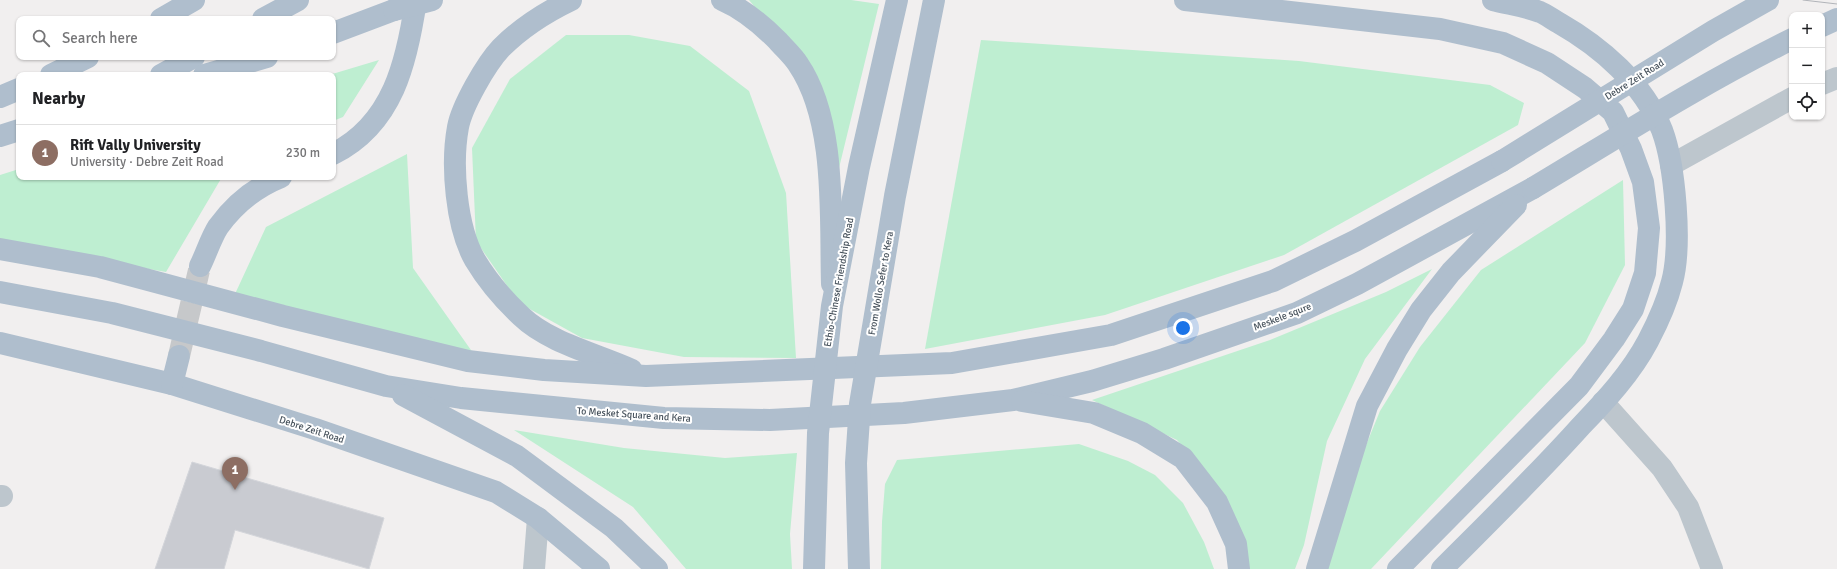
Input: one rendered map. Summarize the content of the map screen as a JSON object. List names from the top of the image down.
{
  "streets": {
    "main road": [
      "Debre Zeit Road",
      "Ethio-Chinese Friendship Road",
      "From Wollo Sefer to Kera",
      "Meskele squre",
      "To Mesket Square and Kera"
    ]
  },
  "crossings": [
    ["Meskele squre", "To Mesket Square and Kera"]
  ],
  "page": {
    "map_buttons": ["+", "−"],
    "search": "Search here",
    "heading": "Nearby",
    "list": [
      {
        "mark": "1",
        "name": "Rift Vally University",
        "note": "University · Debre Zeit Road",
        "value": "230 m"
      }
    ],
    "pins": "1"
  }
}
